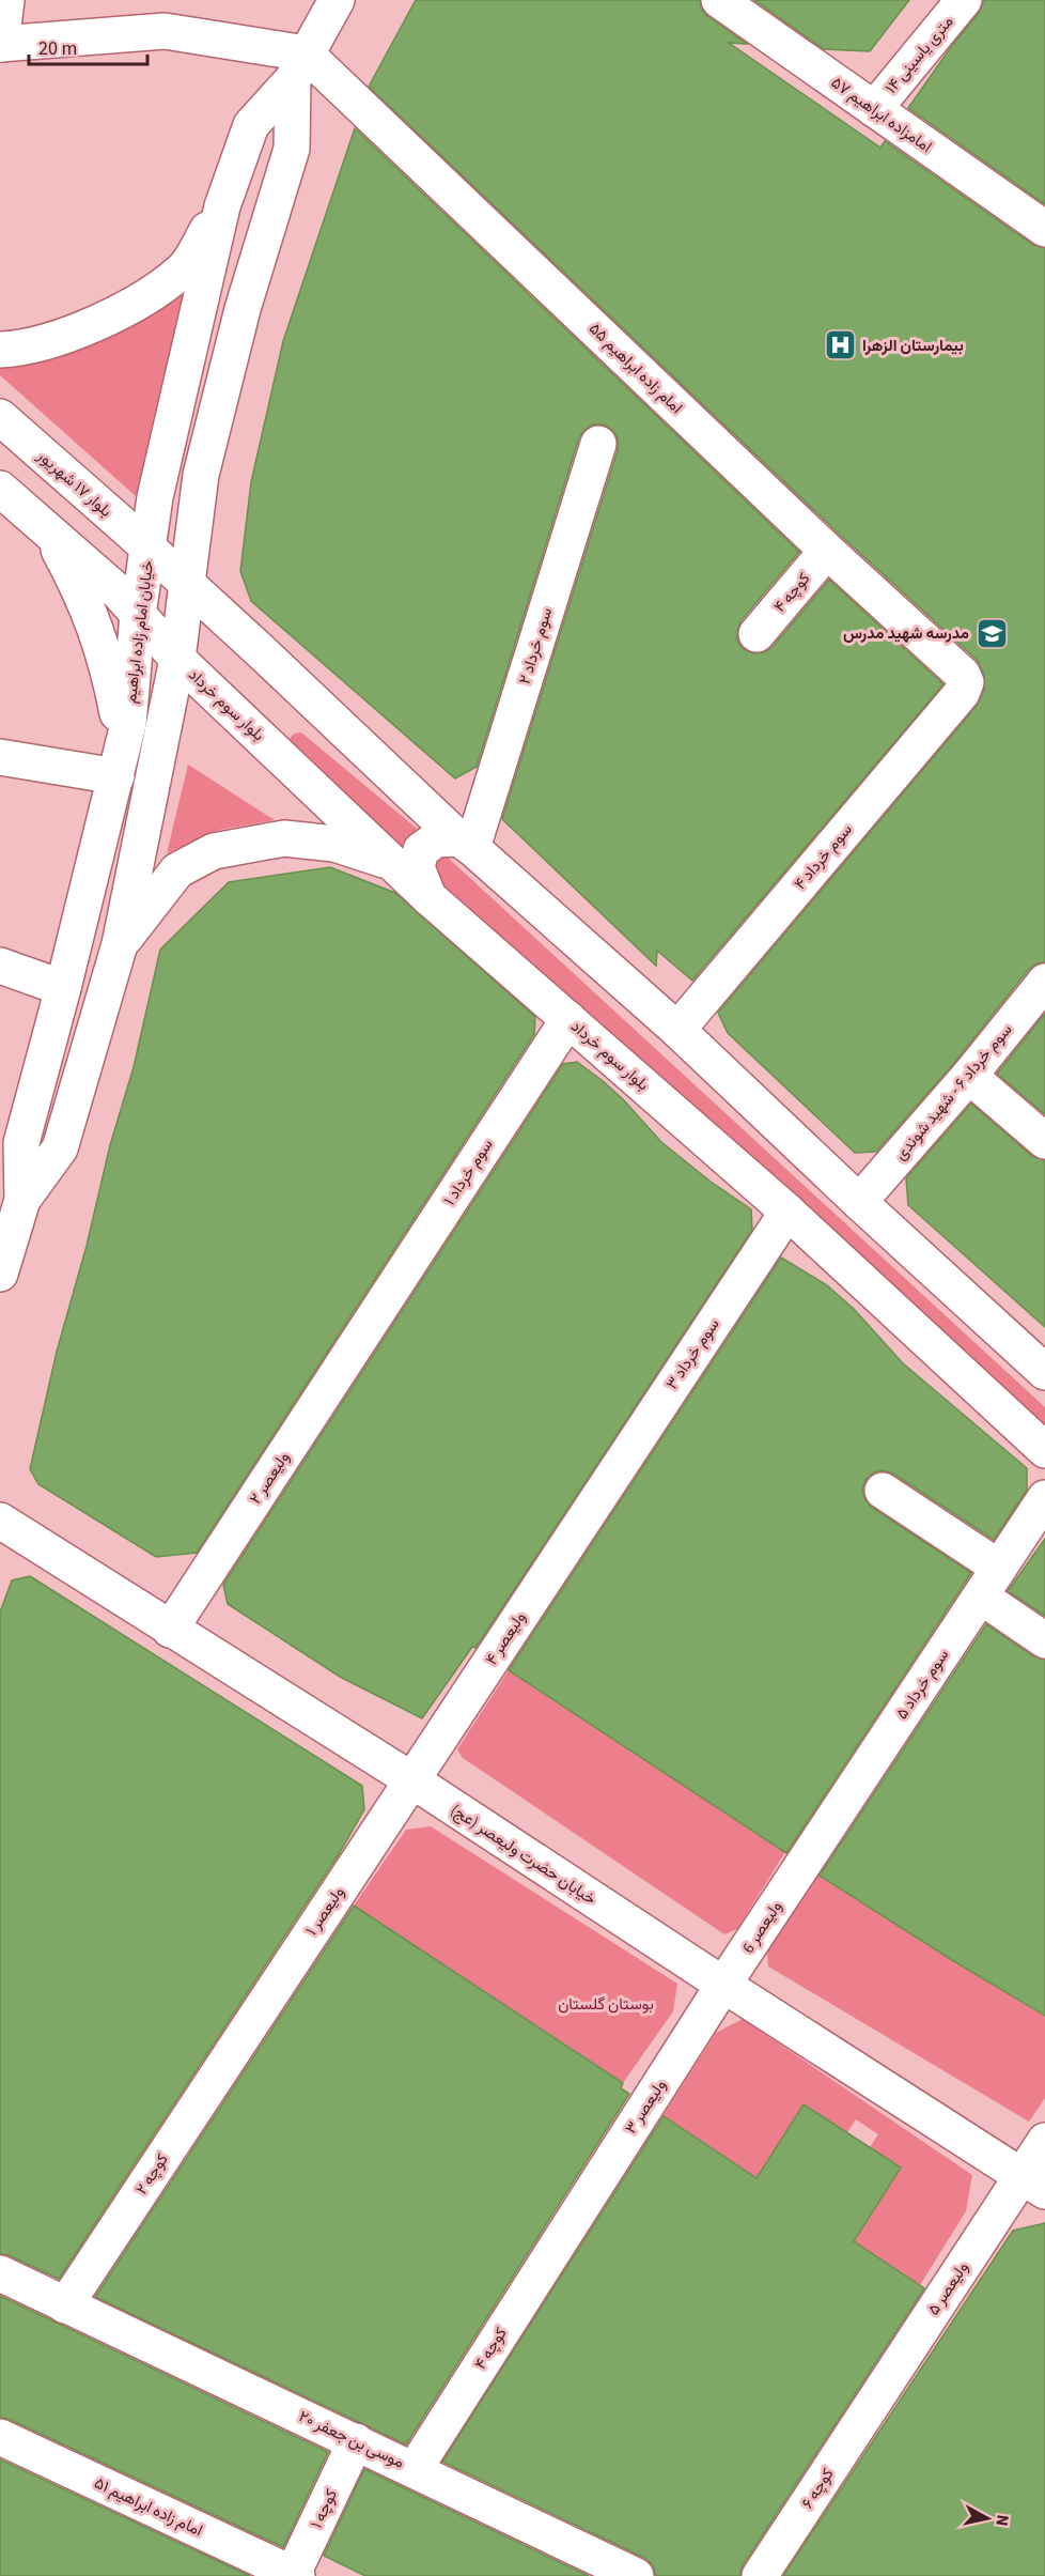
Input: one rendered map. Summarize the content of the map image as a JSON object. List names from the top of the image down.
{
  "streets": {
    "main road": [
      "۱۴ متری یاسینی",
      "امامزاده ابراهیم ۵۷",
      "امام زاده ابراهیم ۵۵",
      "بلوار ۱۷ شهریور",
      "کوچه ۴",
      "خیابان امام زاده ابراهیم",
      "سوم خرداد ۲",
      "بلوار سوم خرداد",
      "سوم خرداد ۴",
      "سوم خرداد ۶ - شهید شوندی",
      "سوم خرداد ۱",
      "سوم خرداد ۳",
      "ولیعصر ۲",
      "ولیعصر ۴",
      "سوم خرداد ۵",
      "خیابان حضرت ولیعصر (عج)",
      "ولیعصر ۱",
      "ولیعصر 6",
      "ولیعصر ۳",
      "کوچه ۲",
      "ولیعصر ۵",
      "موسی بن جعفر ۲۰",
      "کوچه ۶",
      "امام زاده ابراهیم ۵۱",
      "کوچه ۱"
    ]
  },
  "crossings": [
    ["۱۴ متری یاسینی", "امامزاده ابراهیم ۵۷"],
    ["امام زاده ابراهیم ۵۵", "کوچه ۴"],
    ["امام زاده ابراهیم ۵۵", "خیابان امام زاده ابراهیم"],
    ["امام زاده ابراهیم ۵۵", "سوم خرداد ۴"],
    ["بلوار ۱۷ شهریور", "خیابان امام زاده ابراهیم"],
    ["کوچه ۴", "ولیعصر ۳"],
    ["کوچه ۴", "موسی بن جعفر ۲۰"],
    ["خیابان امام زاده ابراهیم", "بلوار سوم خرداد"],
    ["بلوار سوم خرداد", "سوم خرداد ۱"],
    ["بلوار سوم خرداد", "سوم خرداد ۳"],
    ["سوم خرداد ۱", "ولیعصر ۲"],
    ["سوم خرداد ۳", "ولیعصر ۴"],
    ["ولیعصر ۲", "خیابان حضرت ولیعصر (عج)"],
    ["ولیعصر ۴", "خیابان حضرت ولیعصر (عج)"],
    ["ولیعصر ۴", "ولیعصر ۱"],
    ["سوم خرداد ۵", "ولیعصر 6"],
    ["خیابان حضرت ولیعصر (عج)", "ولیعصر ۱"],
    ["خیابان حضرت ولیعصر (عج)", "ولیعصر 6"],
    ["خیابان حضرت ولیعصر (عج)", "ولیعصر ۳"],
    ["خیابان حضرت ولیعصر (عج)", "ولیعصر ۵"],
    ["ولیعصر ۱", "کوچه ۲"],
    ["ولیعصر 6", "ولیعصر ۳"],
    ["کوچه ۲", "موسی بن جعفر ۲۰"],
    ["ولیعصر ۵", "کوچه ۶"],
    ["موسی بن جعفر ۲۰", "کوچه ۱"],
    ["امام زاده ابراهیم ۵۱", "کوچه ۱"]
  ],
  "parks": ["بوستان گلستان"],
  "places": {
    "hospital": ["بیمارستان الزهرا"],
    "school or university": ["مدرسه شهید مدرس"]
  },
  "scale_bar": "20 m",
  "north": "right"
}
